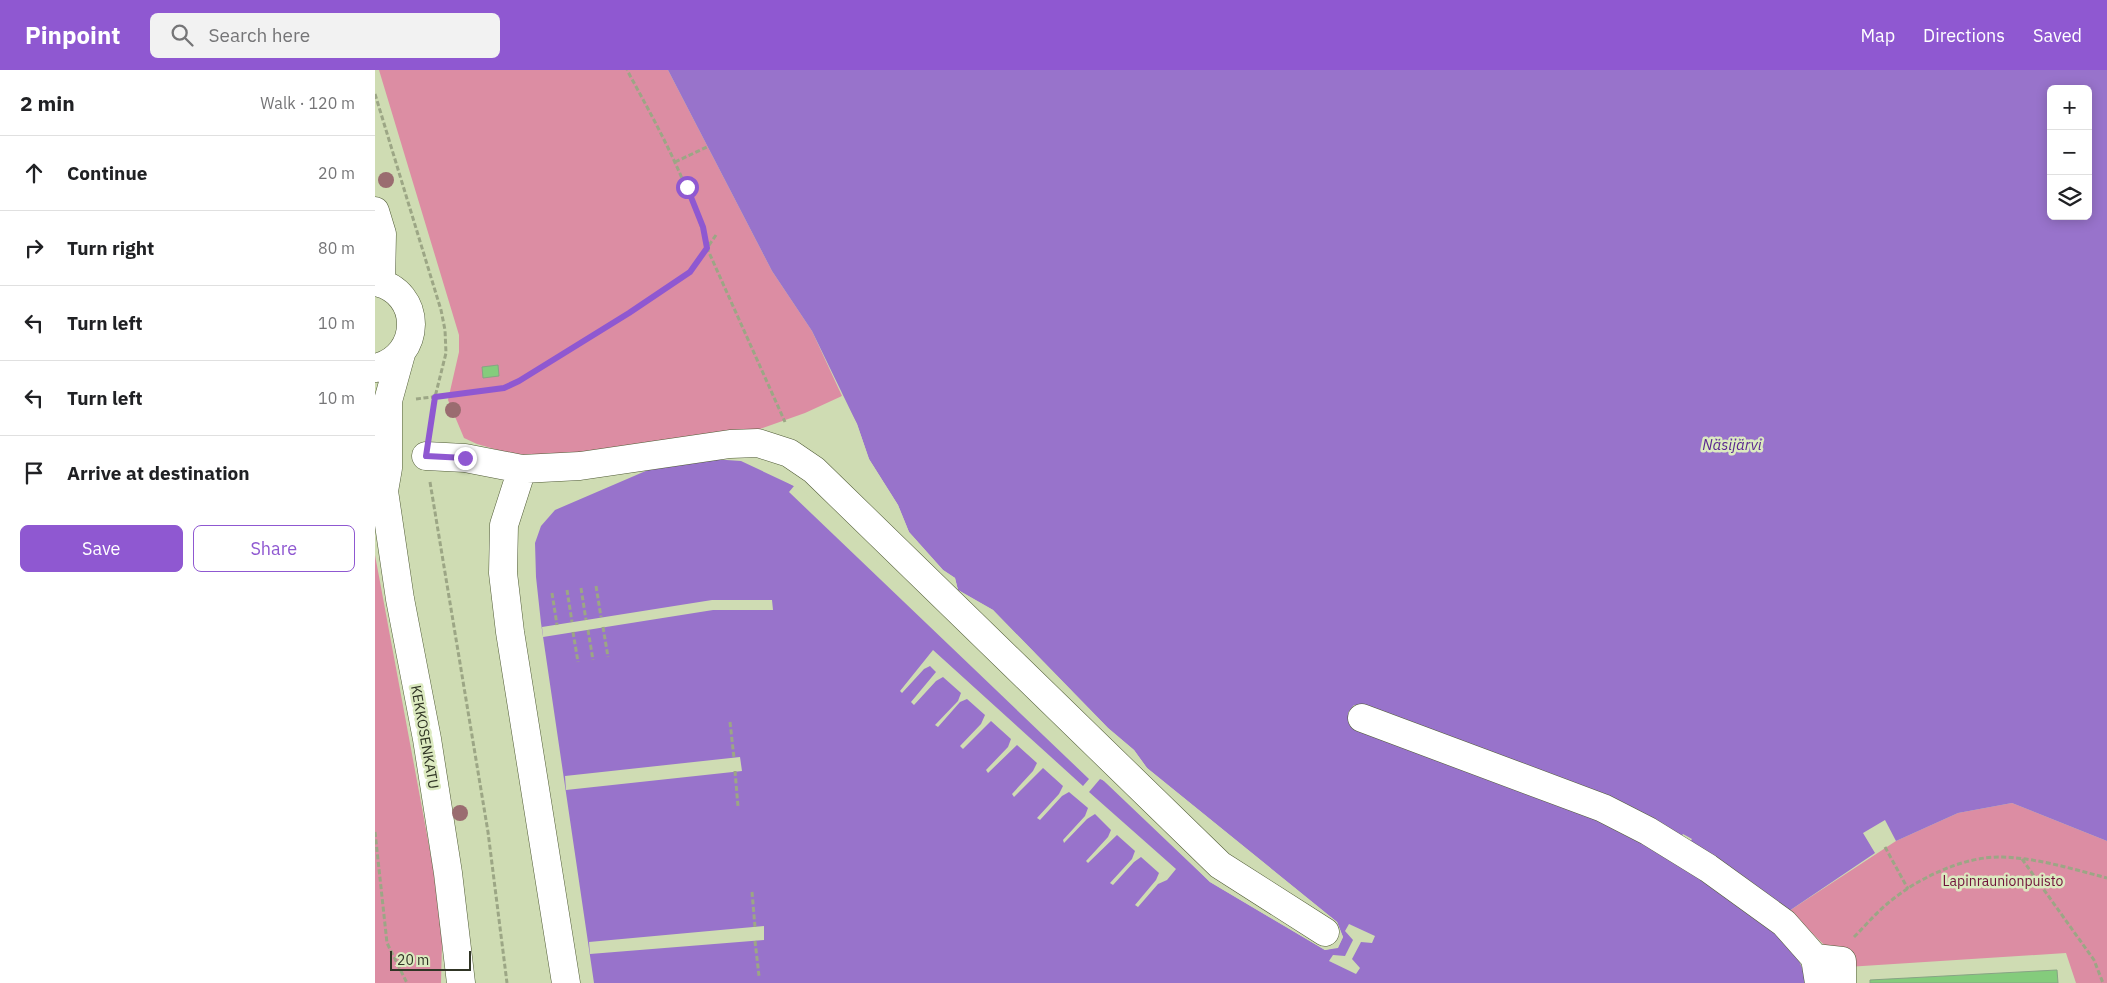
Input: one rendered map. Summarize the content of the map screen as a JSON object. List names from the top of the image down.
{
  "streets": {
    "street": ["KEKKOSENKATU"]
  },
  "water": ["Näsijärvi"],
  "parks": ["Lapinraunionpuisto"],
  "scale_bar": "20 m",
  "page": {
    "header": "Pinpoint",
    "search": "Search here",
    "nav": ["Map", "Directions", "Saved"],
    "heading": ["2 min", "Walk · 120 m"],
    "map_buttons": ["+", "−"],
    "list": [
      ["Continue", "20 m"],
      ["Turn right", "80 m"],
      ["Turn left", "10 m"],
      ["Turn left", "10 m"],
      "Arrive at destination"
    ],
    "buttons": ["Save", "Share"],
    "scale": "20 m"
  }
}
